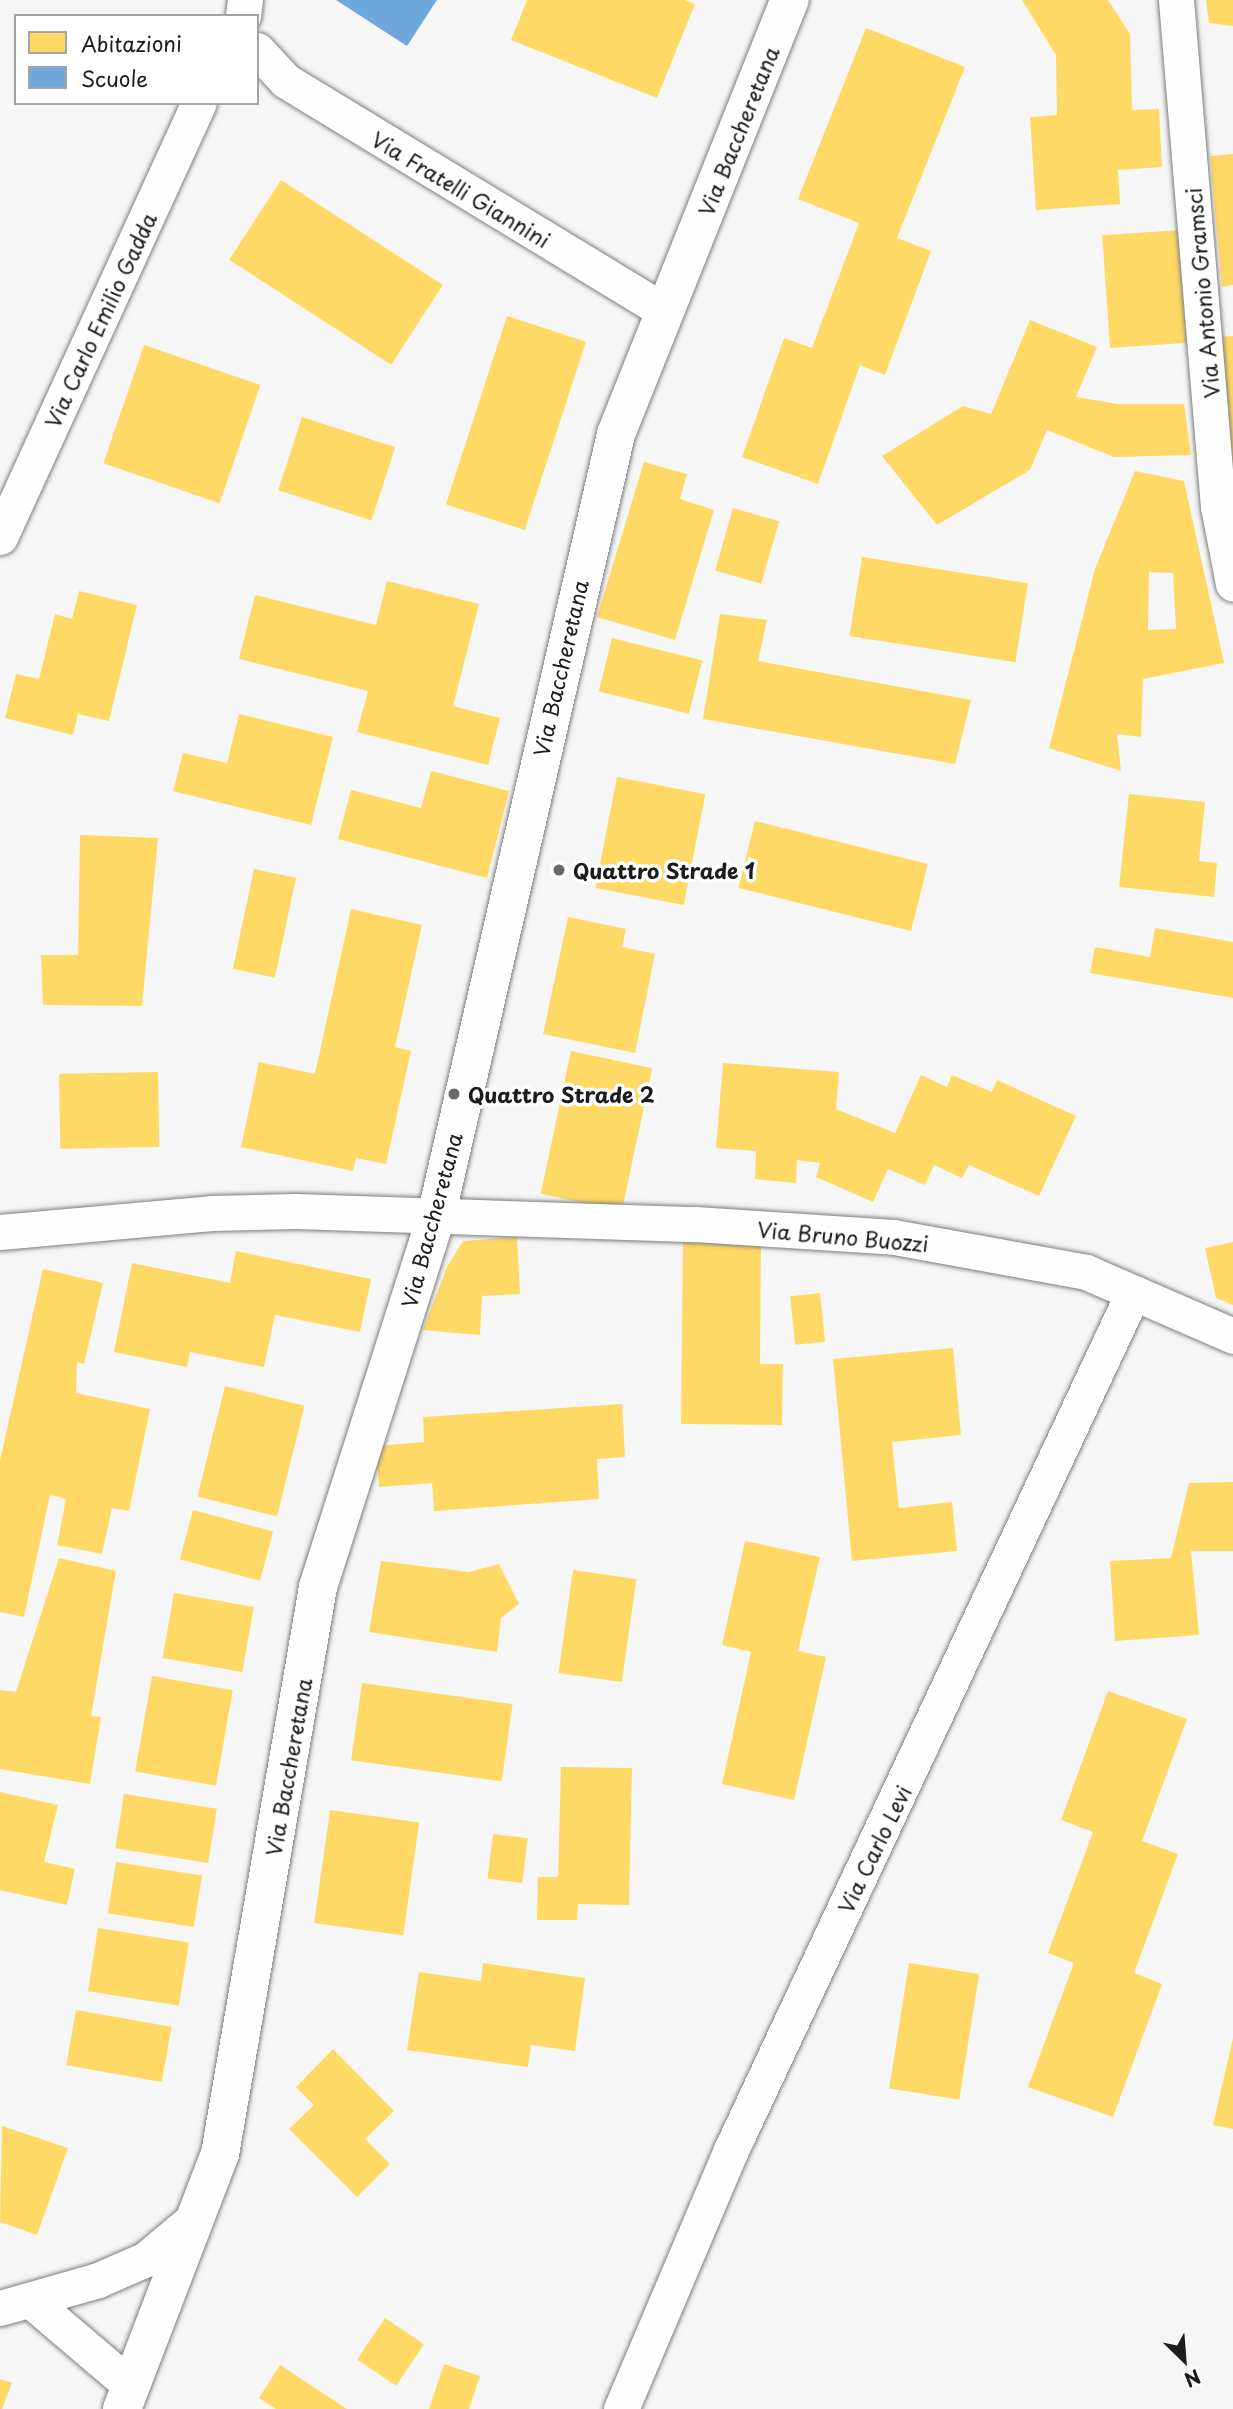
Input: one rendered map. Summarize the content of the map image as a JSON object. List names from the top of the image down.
{
  "streets": {
    "street": [
      "Via Baccheretana",
      "Via Fratelli Giannini",
      "Via Antonio Gramsci",
      "Via Carlo Emilio Gadda",
      "Via Bruno Buozzi",
      "Via Carlo Levi"
    ]
  },
  "crossings": [
    ["Via Baccheretana", "Via Fratelli Giannini"],
    ["Via Baccheretana", "Via Bruno Buozzi"],
    ["Via Bruno Buozzi", "Via Carlo Levi"]
  ],
  "places": ["Quattro Strade 1", "Quattro Strade 2"],
  "legend": ["Abitazioni", "Scuole"],
  "north": "bottom right"
}
